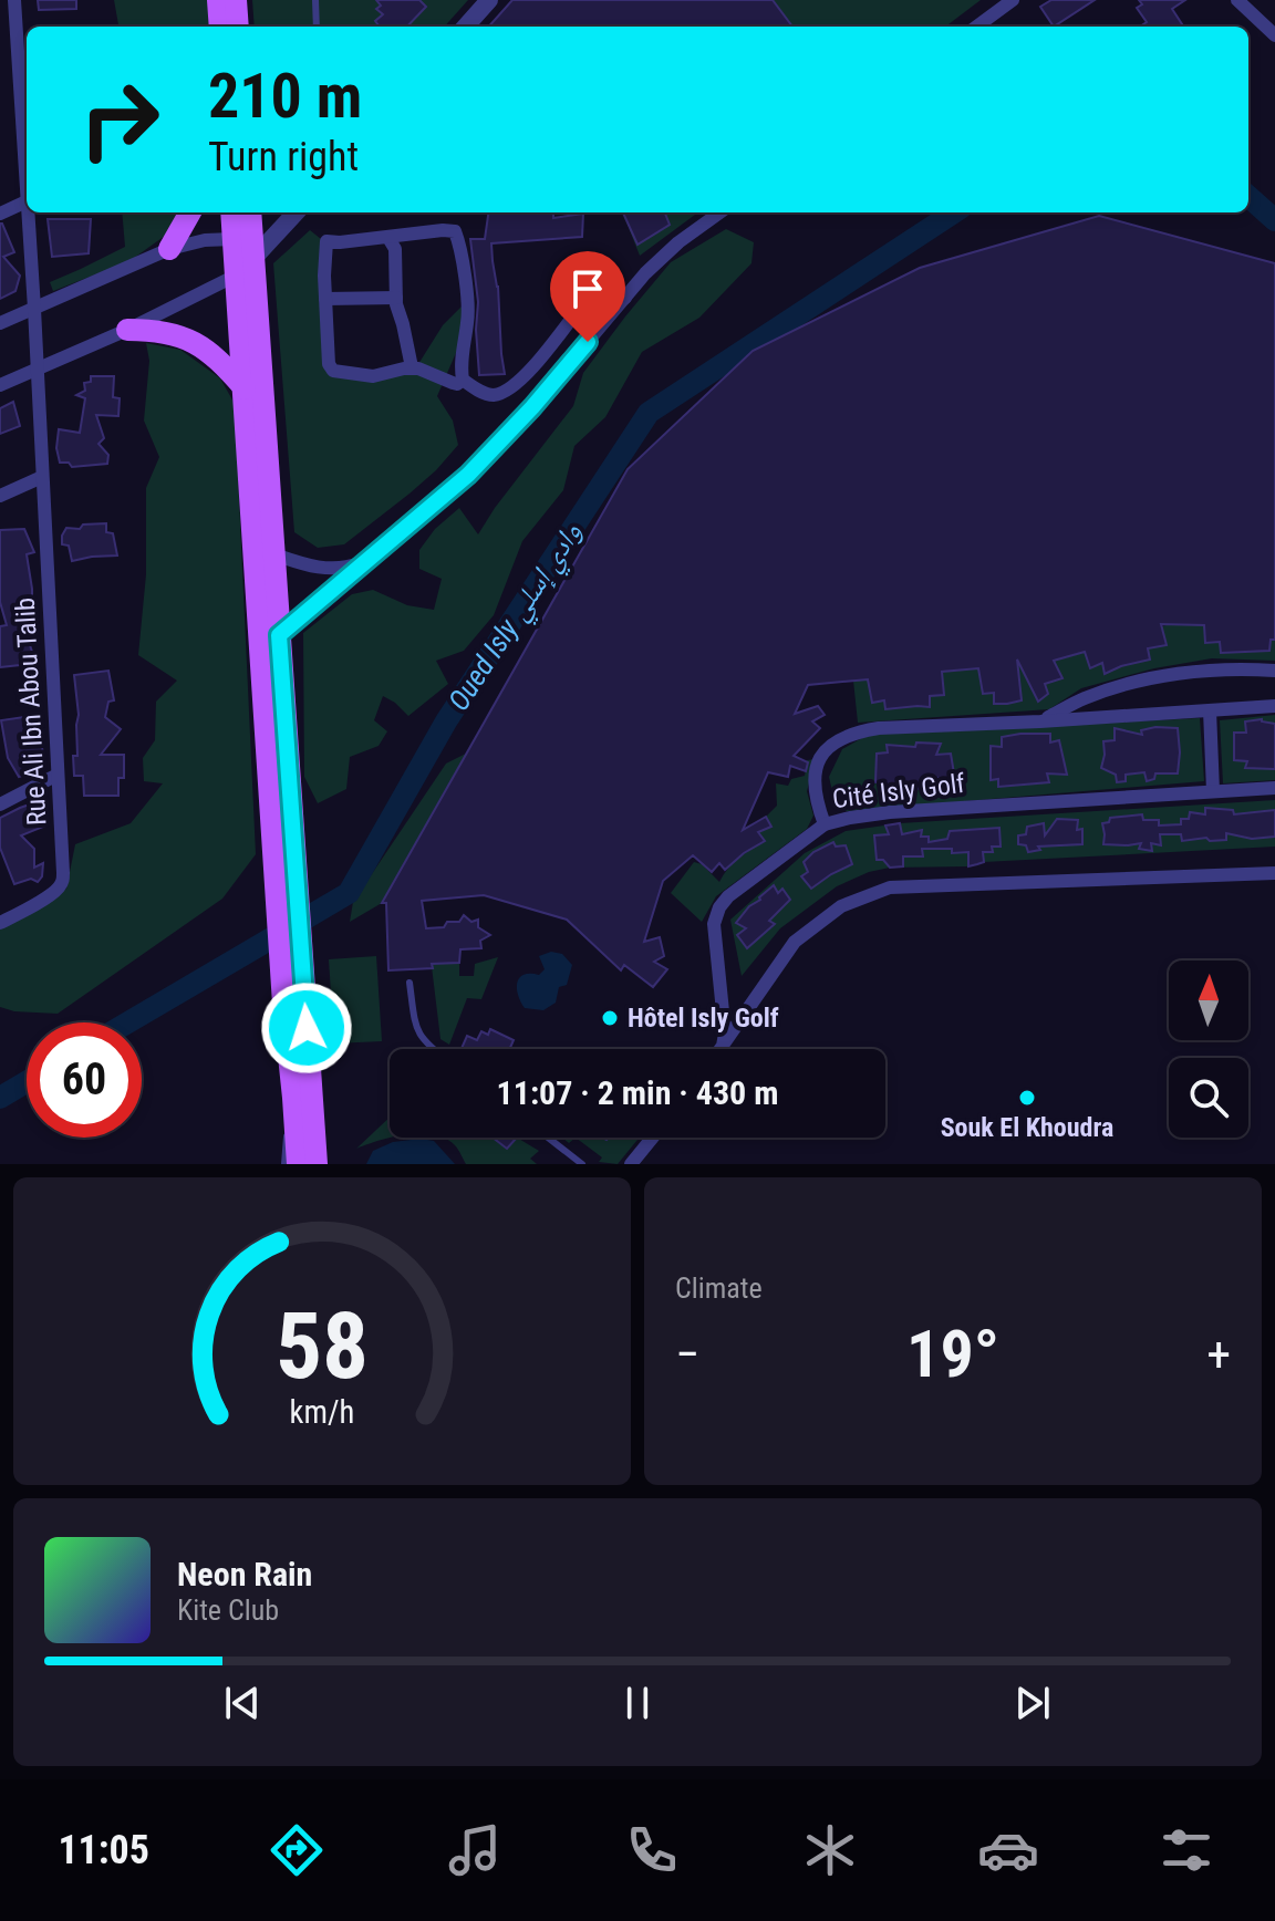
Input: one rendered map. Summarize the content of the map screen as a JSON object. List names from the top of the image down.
{
  "streets": {
    "street": ["Rue Ali Ibn Abou Talib", "Cité Isly Golf"]
  },
  "water": ["Oued Isly وادي إسلي"],
  "places": ["Hôtel Isly Golf", "Souk El Khoudra"],
  "north": "top",
  "page": {
    "turn": ["210 m", "Turn right"],
    "limit": "60",
    "trip": "11:07 · 2 min · 430 m",
    "tile": "Climate",
    "heat": ["−", "19°", "+"],
    "song": ["Neon Rain", "Kite Club"],
    "tabs": "11:05",
    "gauge": ["58", "km/h"]
  }
}
